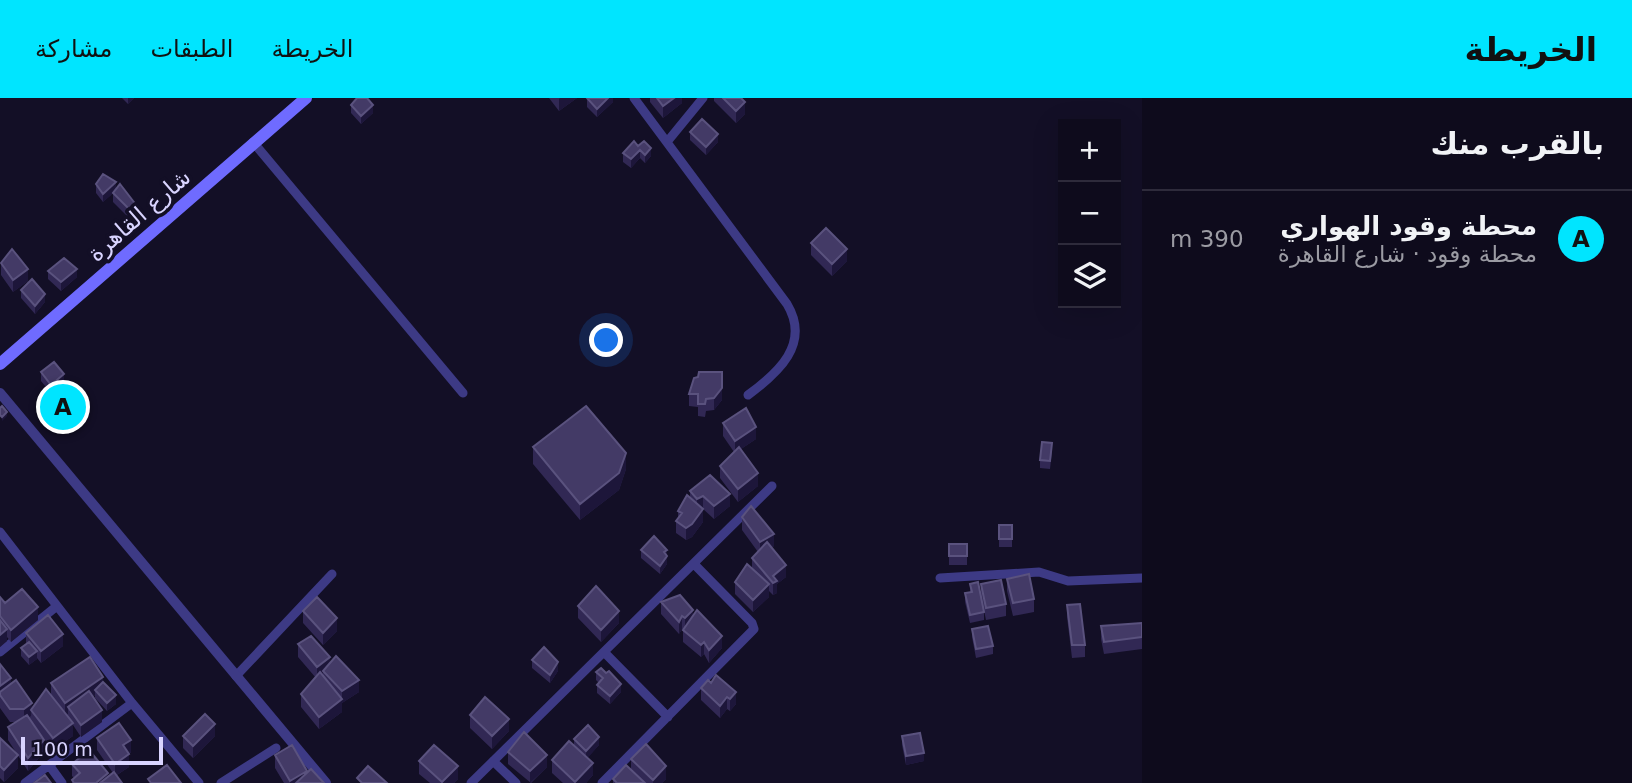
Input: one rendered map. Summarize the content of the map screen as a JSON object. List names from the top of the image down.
{
  "streets": {
    "main road": ["شارع القاهرة"]
  },
  "scale_bar": "100 m",
  "page": {
    "header": "الخريطة",
    "nav": ["الخريطة", "الطبقات", "مشاركة"],
    "heading": "بالقرب منك",
    "map_buttons": ["+", "−"],
    "list": [
      {
        "mark": "A",
        "name": "محطة وقود الهواري",
        "note": "محطة وقود · شارع القاهرة",
        "value": "390 m"
      }
    ],
    "pins": "A",
    "scale": "100 m"
  }
}
